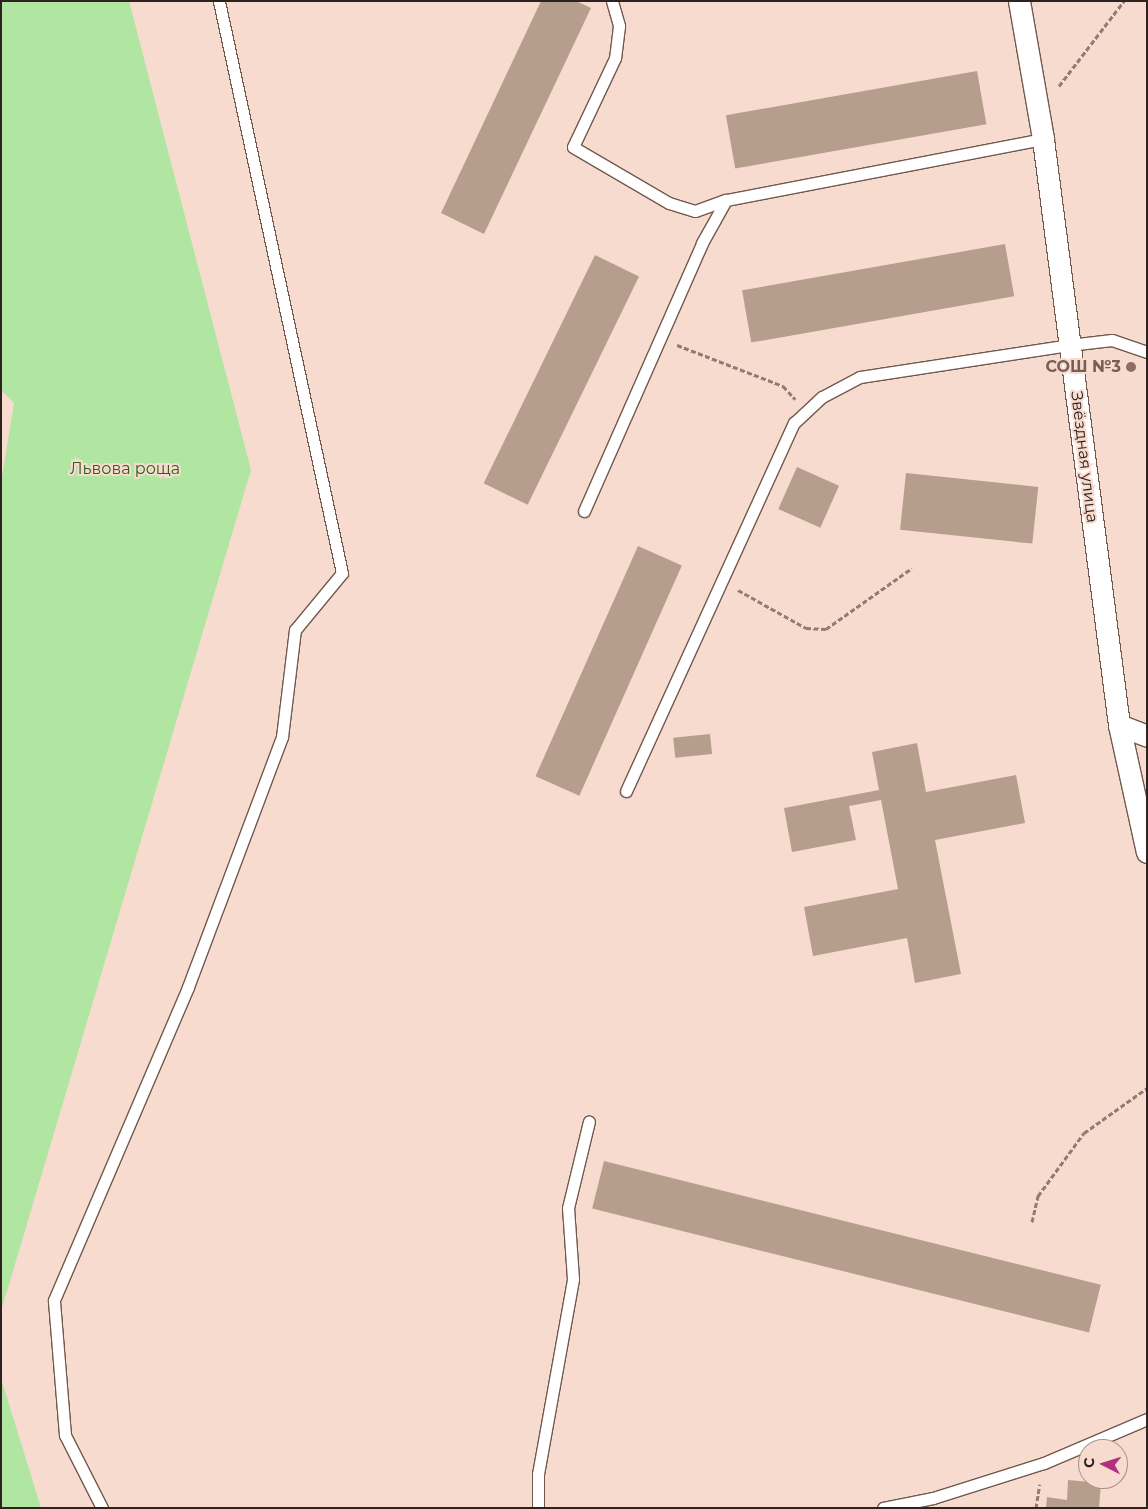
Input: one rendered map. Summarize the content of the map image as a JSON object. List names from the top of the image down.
{
  "streets": {
    "street": ["Звёздная улица"]
  },
  "parks": ["Львова роща"],
  "places": ["СОШ №3"],
  "north": "left"
}
